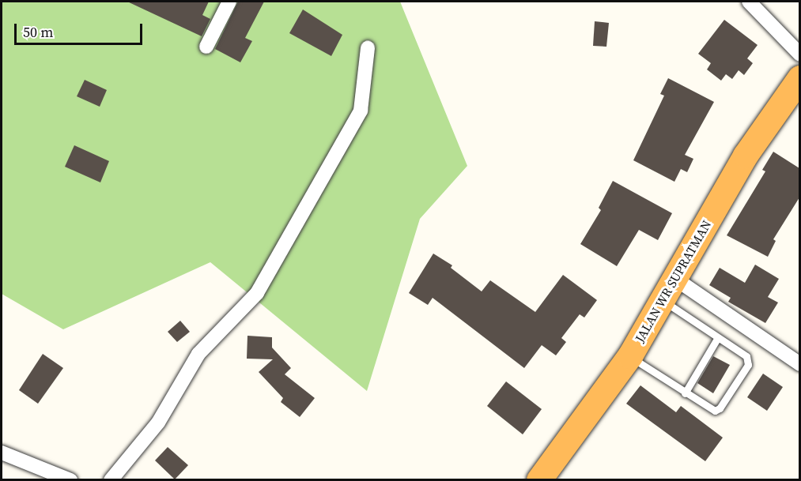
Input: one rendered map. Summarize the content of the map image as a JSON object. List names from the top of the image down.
{
  "streets": {
    "highway": ["JALAN WR SUPRATMAN"]
  },
  "scale_bar": "50 m"
}
